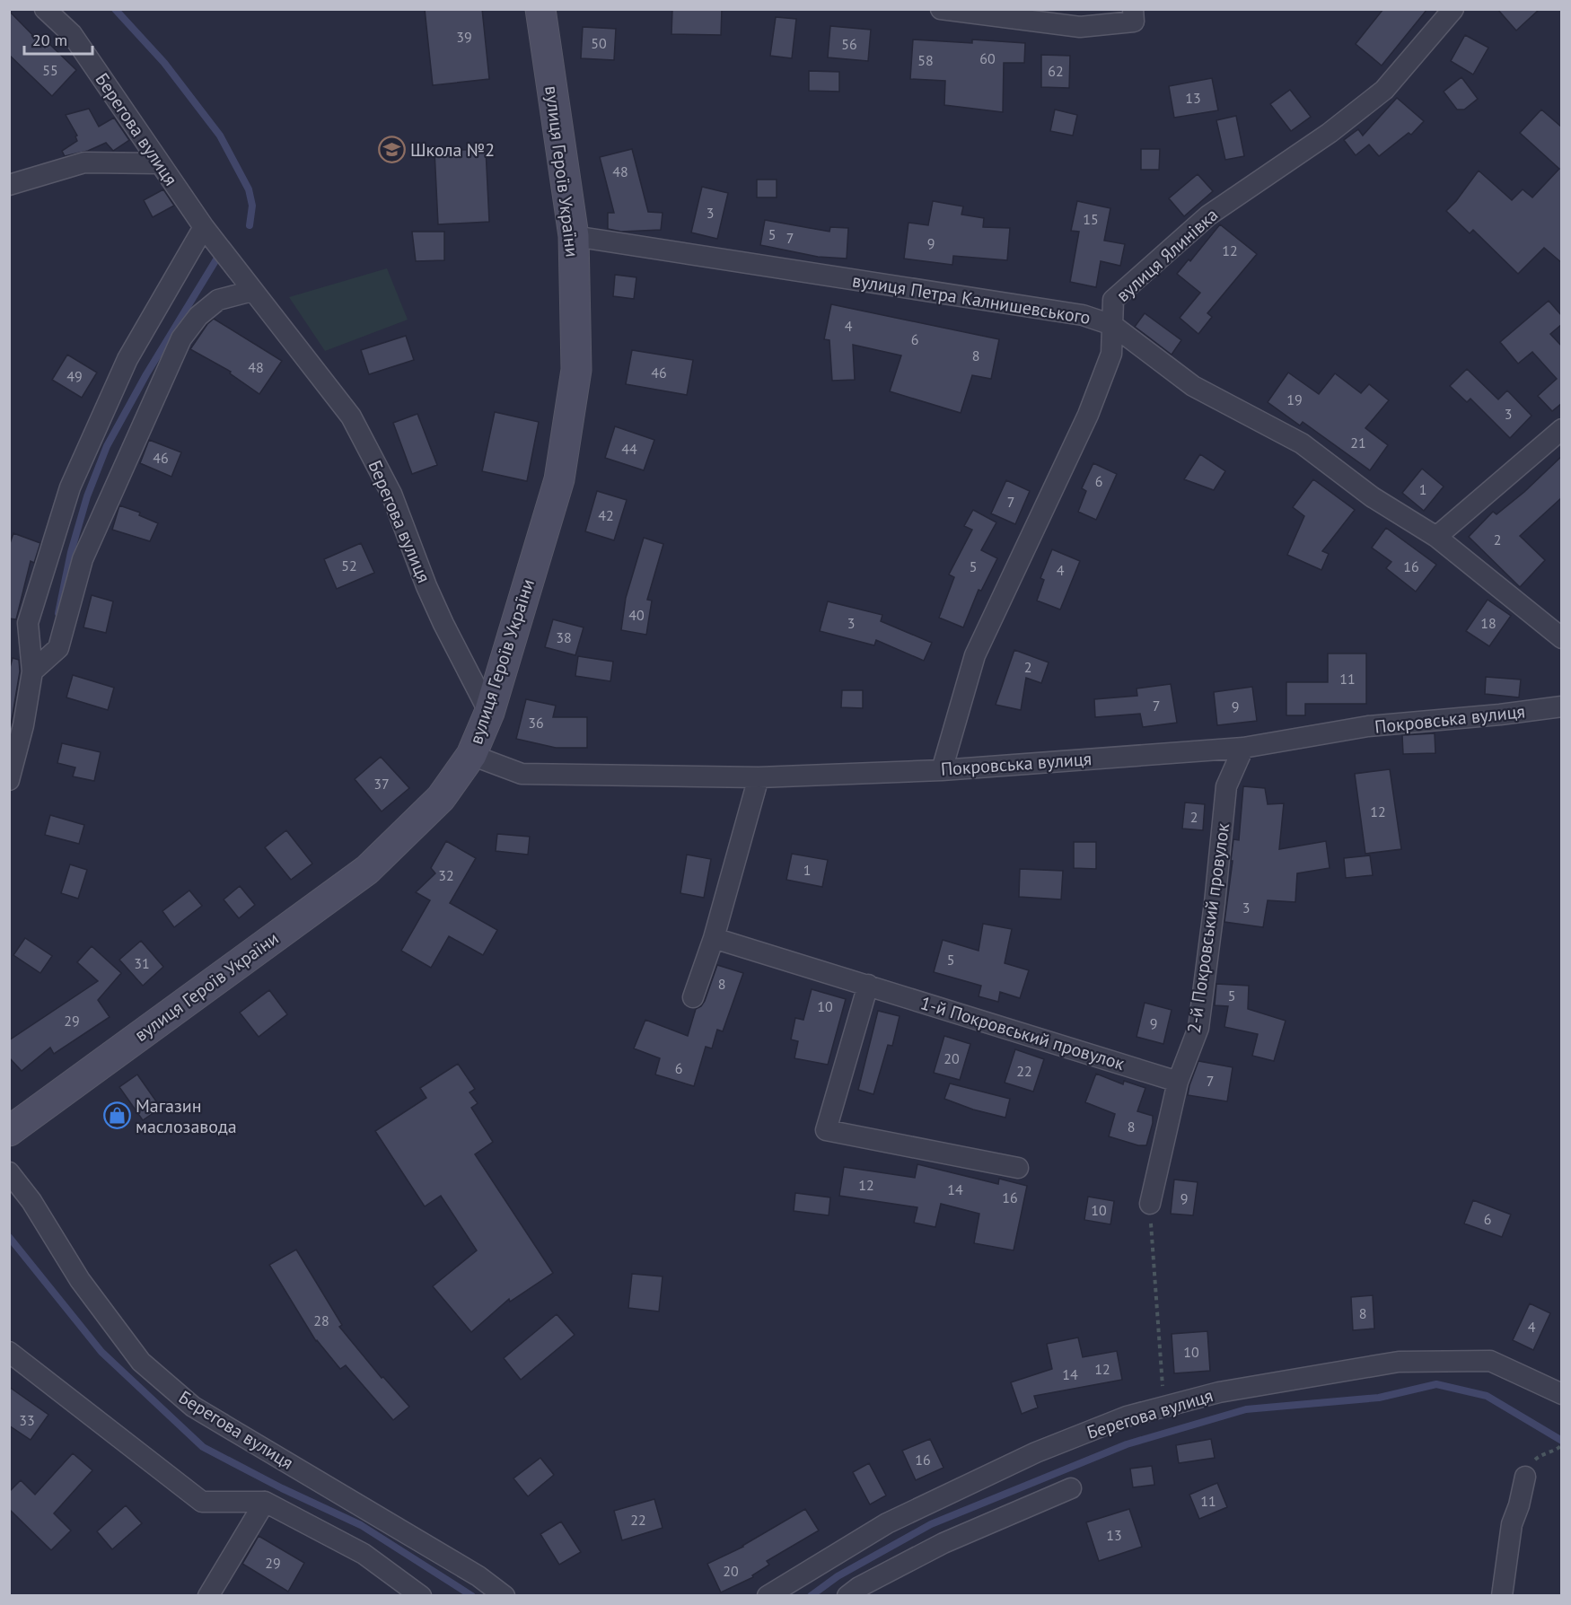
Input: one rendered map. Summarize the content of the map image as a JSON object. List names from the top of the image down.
{
  "streets": {
    "main road": ["вулиця Героїв України"],
    "street": [
      "Берегова вулиця",
      "вулиця Ялинівка",
      "вулиця Петра Калнишевського",
      "Покровська вулиця",
      "2-й Покровський провулок",
      "1-й Покровський провулок"
    ]
  },
  "crossings": [
    ["Берегова вулиця", "вулиця Героїв України"],
    ["вулиця Героїв України", "вулиця Петра Калнишевського"],
    ["вулиця Героїв України", "Покровська вулиця"],
    ["вулиця Ялинівка", "вулиця Петра Калнишевського"],
    ["вулиця Ялинівка", "Покровська вулиця"],
    ["Покровська вулиця", "2-й Покровський провулок"],
    ["2-й Покровський провулок", "1-й Покровський провулок"]
  ],
  "places": {
    "school or university": ["Школа №2"],
    "shop": ["Магазин маслозавода"]
  },
  "house_numbers": [
    "39",
    "50",
    "56",
    "60",
    "58",
    "55",
    "62",
    "13",
    "48",
    "3",
    "15",
    "5",
    "7",
    "9",
    "12",
    "4",
    "6",
    "8",
    "48",
    "46",
    "49",
    "19",
    "3",
    "21",
    "44",
    "46",
    "6",
    "1",
    "7",
    "42",
    "2",
    "52",
    "5",
    "16",
    "4",
    "40",
    "3",
    "18",
    "38",
    "2",
    "11",
    "7",
    "9",
    "36",
    "37",
    "12",
    "2",
    "1",
    "32",
    "3",
    "5",
    "31",
    "8",
    "5",
    "10",
    "29",
    "9",
    "20",
    "6",
    "22",
    "7",
    "8",
    "12",
    "14",
    "16",
    "9",
    "10",
    "6",
    "8",
    "28",
    "4",
    "10",
    "12",
    "14",
    "33",
    "16",
    "11",
    "22",
    "13",
    "29",
    "20"
  ],
  "scale_bar": "20 m"
}
